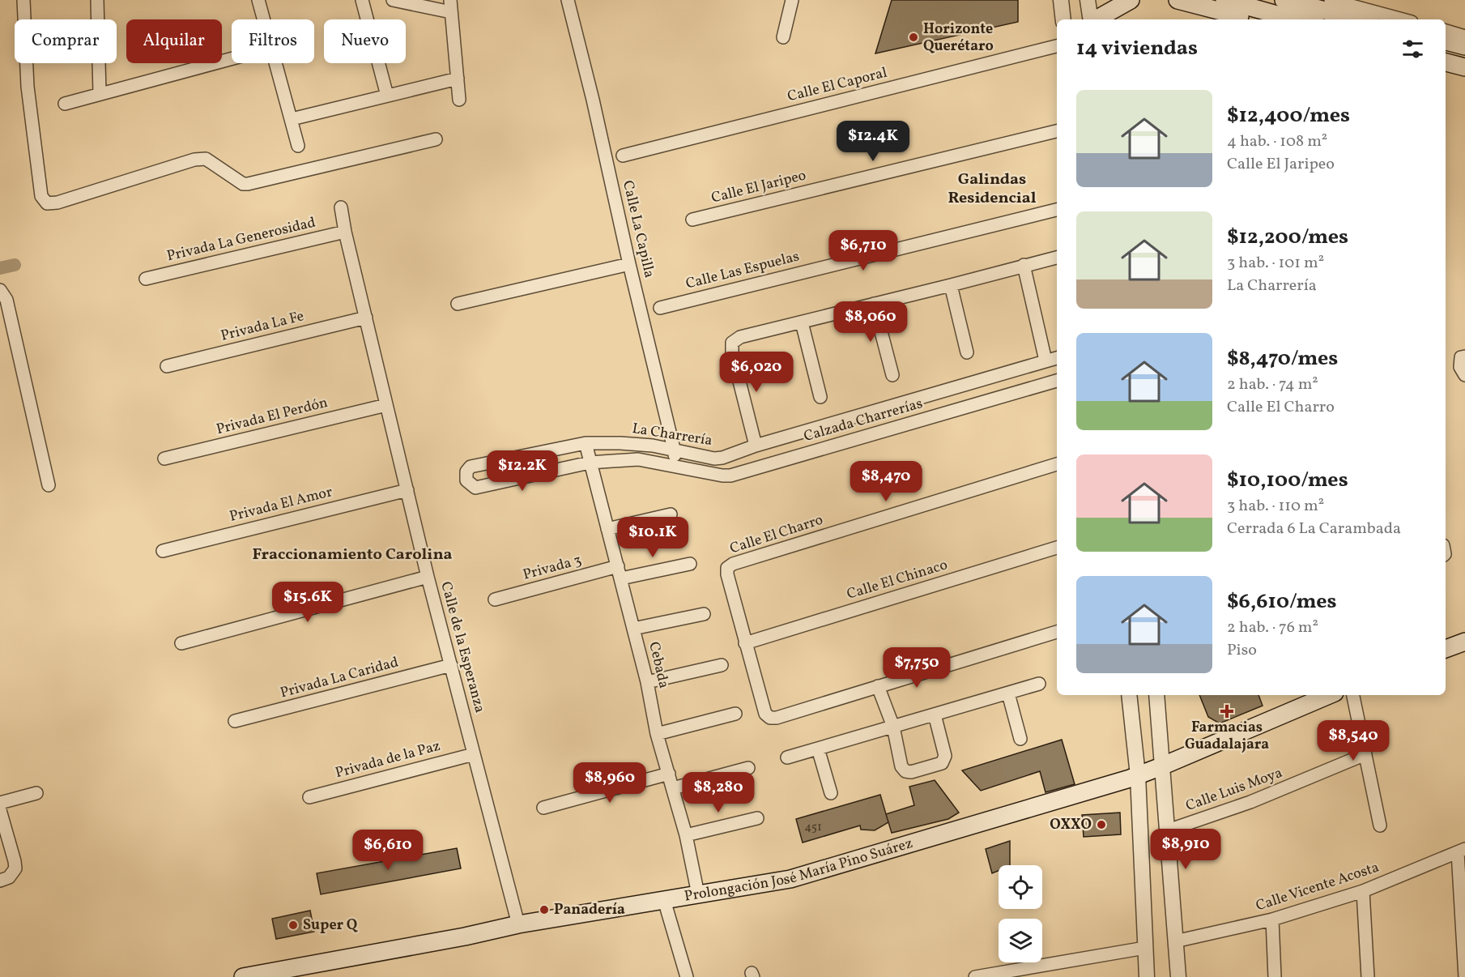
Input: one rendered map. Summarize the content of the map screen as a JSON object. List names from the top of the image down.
{
  "streets": {
    "main road": ["Prolongación José María Pino Suárez"],
    "street": [
      "Calle El Caporal",
      "Calle El Jaripeo",
      "Calle La Capilla",
      "Privada La Generosidad",
      "Calle Las Espuelas",
      "Privada La Fe",
      "Privada El Perdón",
      "Calzada Charrerías",
      "La Charrería",
      "Privada El Amor",
      "Calle El Charro",
      "Privada 3",
      "Calle El Chinaco",
      "Calle de la Esperanza",
      "Cebada",
      "Privada La Caridad",
      "Privada de la Paz",
      "Calle Luis Moya",
      "Calle Vicente Acosta"
    ]
  },
  "crossings": [
    ["Calle La Capilla", "Calzada Charrerías"],
    ["Calle La Capilla", "La Charrería"],
    ["Privada La Generosidad", "Calle de la Esperanza"],
    ["Privada La Fe", "Calle de la Esperanza"],
    ["Privada El Perdón", "Calle de la Esperanza"],
    ["Calzada Charrerías", "La Charrería"],
    ["Calzada Charrerías", "Cebada"],
    ["La Charrería", "Cebada"],
    ["Privada El Amor", "Calle de la Esperanza"],
    ["Calle El Charro", "Calle El Chinaco"],
    ["Privada 3", "Cebada"],
    ["Calle de la Esperanza", "Privada La Caridad"],
    ["Calle de la Esperanza", "Privada de la Paz"],
    ["Calle de la Esperanza", "Prolongación José María Pino Suárez"],
    ["Cebada", "Prolongación José María Pino Suárez"]
  ],
  "districts": ["Galindas Residencial", "Fraccionamiento Carolina"],
  "places": {
    "other": [
      "Horizonte Querétaro",
      "OXXO",
      "Panadería",
      "Super Q"
    ],
    "health": ["Farmacias Guadalajara"]
  },
  "house_numbers": ["451"],
  "page": {
    "chip": [
      "Comprar",
      "Alquilar",
      "Filtros",
      "Nuevo"
    ],
    "heading": "14 viviendas",
    "list": [
      {
        "name": "$12,400/mes",
        "note": "4 hab. · 108 m² · Calle El Jaripeo"
      },
      {
        "name": "$12,200/mes",
        "note": "3 hab. · 101 m² · La Charrería"
      },
      {
        "name": "$8,470/mes",
        "note": "2 hab. · 74 m² · Calle El Charro"
      },
      {
        "name": "$10,100/mes",
        "note": "3 hab. · 110 m² · Cerrada 6 La Carambada"
      },
      {
        "name": "$6,610/mes",
        "note": "2 hab. · 76 m² · Piso"
      }
    ],
    "price": [
      "$12.4K",
      "$6,710",
      "$8,060",
      "$6,020",
      "$12.2K",
      "$8,470",
      "$10.1K",
      "$15.6K",
      "$7,750",
      "$8,540",
      "$8,960",
      "$8,280",
      "$8,910",
      "$6,610"
    ]
  }
}
